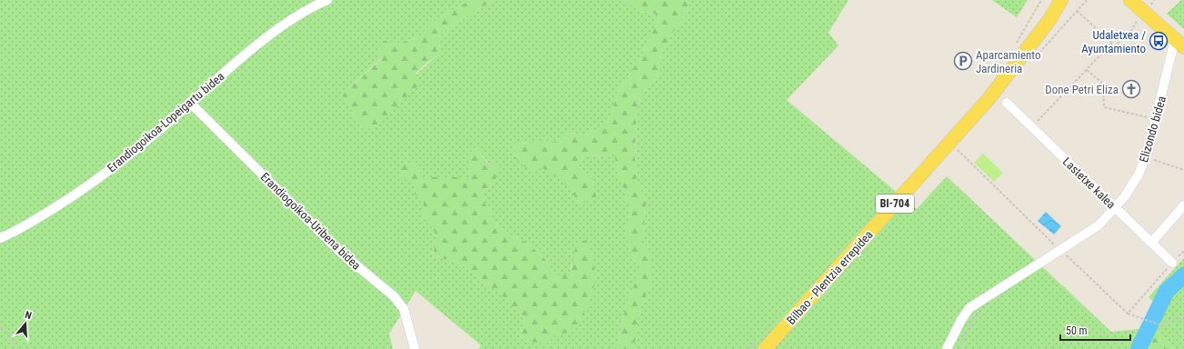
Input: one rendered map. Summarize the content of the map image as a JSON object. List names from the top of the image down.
{
  "streets": {
    "main road": ["BI-704", "Bilbao - Plentzia errepidea"],
    "street": [
      "Erandiogoikoa-Lopeigartu bidea",
      "Elizondo bidea",
      "Lastetxe kalea",
      "Erandiogoikoa-Uribena bidea"
    ]
  },
  "crossings": [
    ["Erandiogoikoa-Lopeigartu bidea", "Erandiogoikoa-Uribena bidea"],
    ["Elizondo bidea", "Lastetxe kalea"]
  ],
  "places": {
    "bus stop": ["Udaletxea / Ayuntamiento"],
    "parking": ["Aparcamiento Jardineria"],
    "church": ["Done Petri Eliza"]
  },
  "scale_bar": "50 m",
  "north": "top"
}
